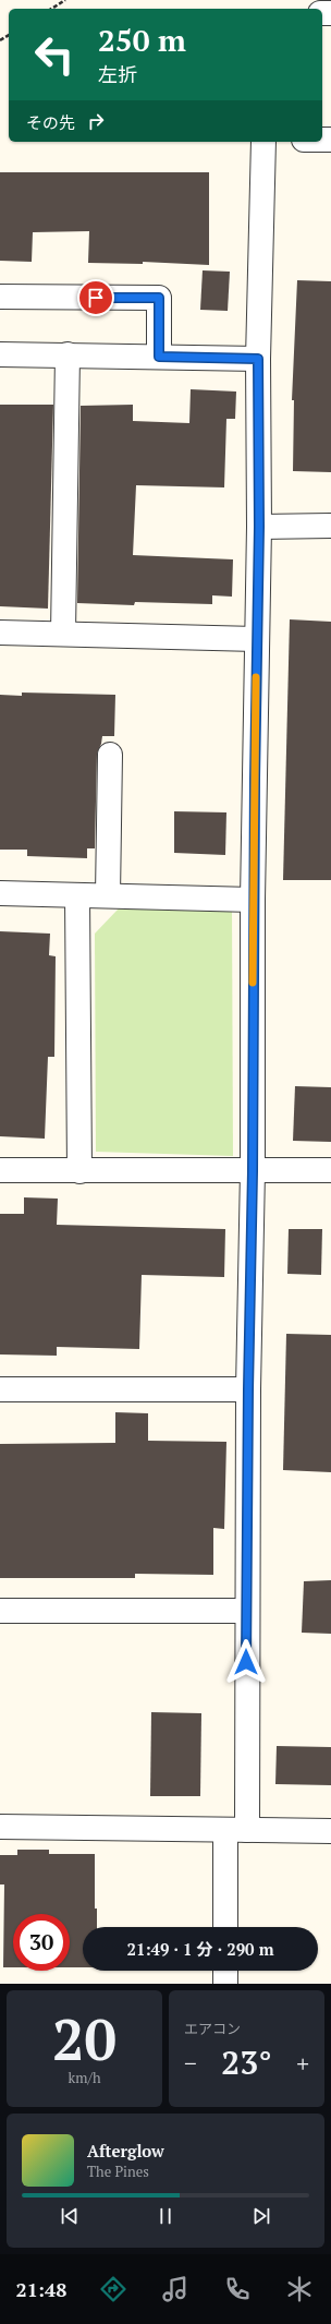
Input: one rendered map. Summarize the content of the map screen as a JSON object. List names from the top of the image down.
{
  "page": {
    "turn": ["250 m", "左折"],
    "then": "その先",
    "limit": "30",
    "trip": "21:49 · 1 分 · 290 m",
    "tile": [
      ["20", "km/h"],
      "エアコン"
    ],
    "heat": ["−", "23°", "+"],
    "song": ["Afterglow", "The Pines"],
    "tabs": "21:48"
  }
}
